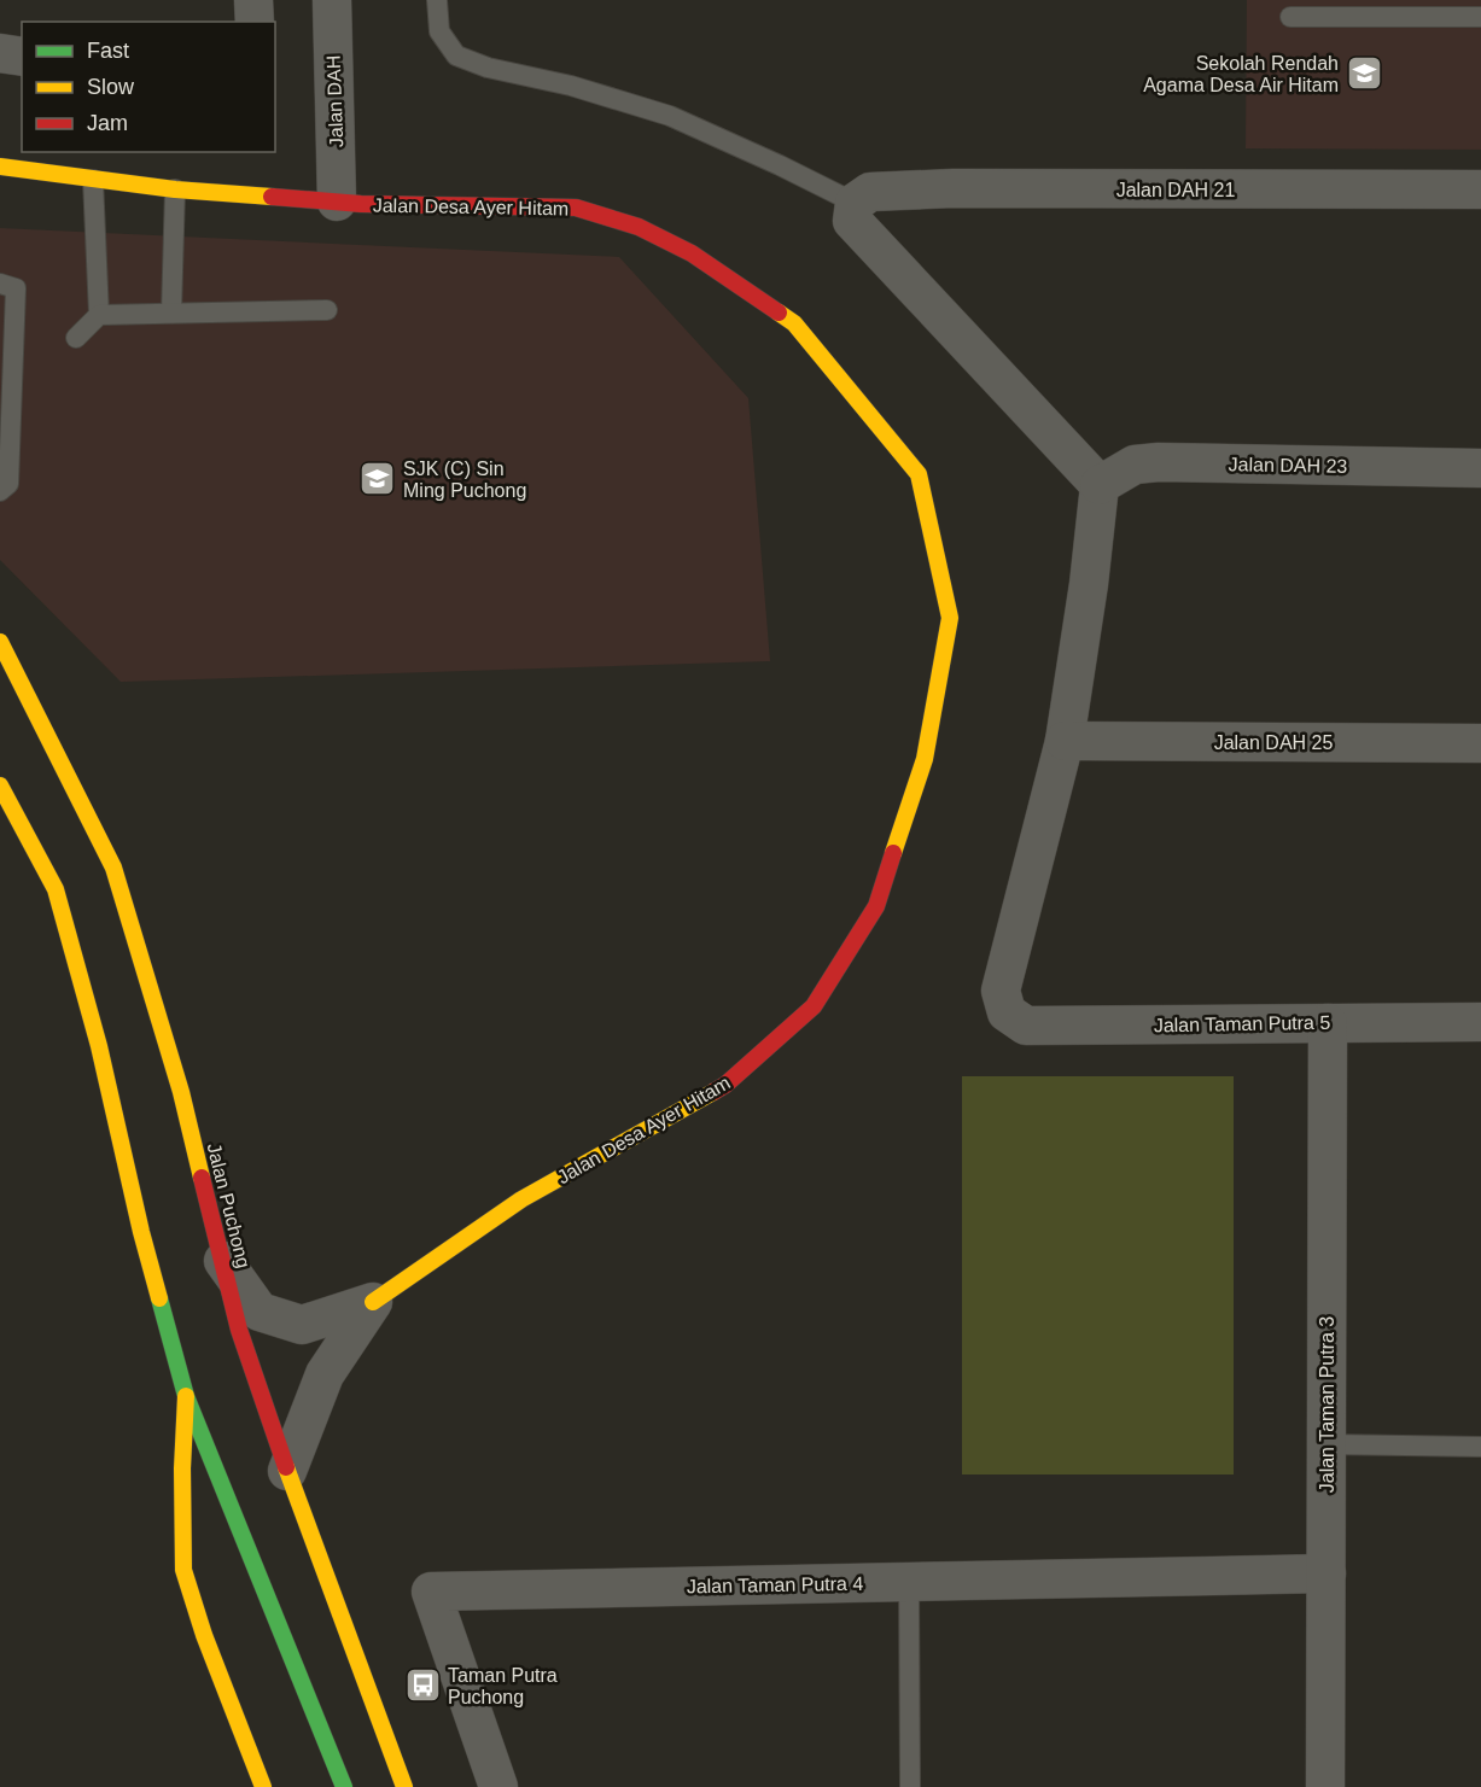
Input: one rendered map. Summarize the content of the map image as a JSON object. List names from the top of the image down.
{
  "streets": {
    "street": [
      "Jalan DAH",
      "Jalan DAH 21",
      "Jalan Desa Ayer Hitam",
      "Jalan DAH 23",
      "Jalan DAH 25",
      "Jalan Taman Putra 5",
      "Jalan Puchong",
      "Jalan Taman Putra 3",
      "Jalan Taman Putra 4"
    ]
  },
  "crossings": [
    ["Jalan DAH", "Jalan Desa Ayer Hitam"],
    ["Jalan Desa Ayer Hitam", "Jalan Puchong"],
    ["Jalan DAH 25", "Jalan Taman Putra 5"],
    ["Jalan Taman Putra 5", "Jalan Taman Putra 3"],
    ["Jalan Taman Putra 3", "Jalan Taman Putra 4"]
  ],
  "places": {
    "school or university": ["Sekolah Rendah Agama Desa Air Hitam", "SJK (C) Sin Ming Puchong"],
    "bus stop": ["Taman Putra Puchong"]
  },
  "legend": ["Fast", "Slow", "Jam"]
}
